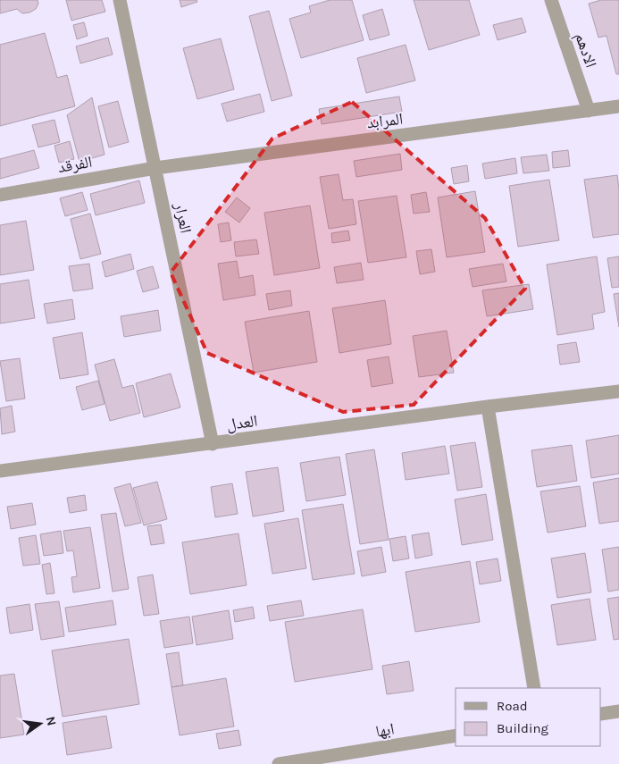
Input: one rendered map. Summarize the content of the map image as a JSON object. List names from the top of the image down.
{
  "streets": {
    "street": [
      "الادهم",
      "المرابد",
      "الفرقد",
      "العرار",
      "العدل",
      "ابها"
    ]
  },
  "crossings": [
    ["الادهم", "المرابد"],
    ["المرابد", "الفرقد"],
    ["المرابد", "العرار"],
    ["الفرقد", "العرار"],
    ["العرار", "العدل"]
  ],
  "legend": ["Road", "Building"],
  "north": "right"
}
